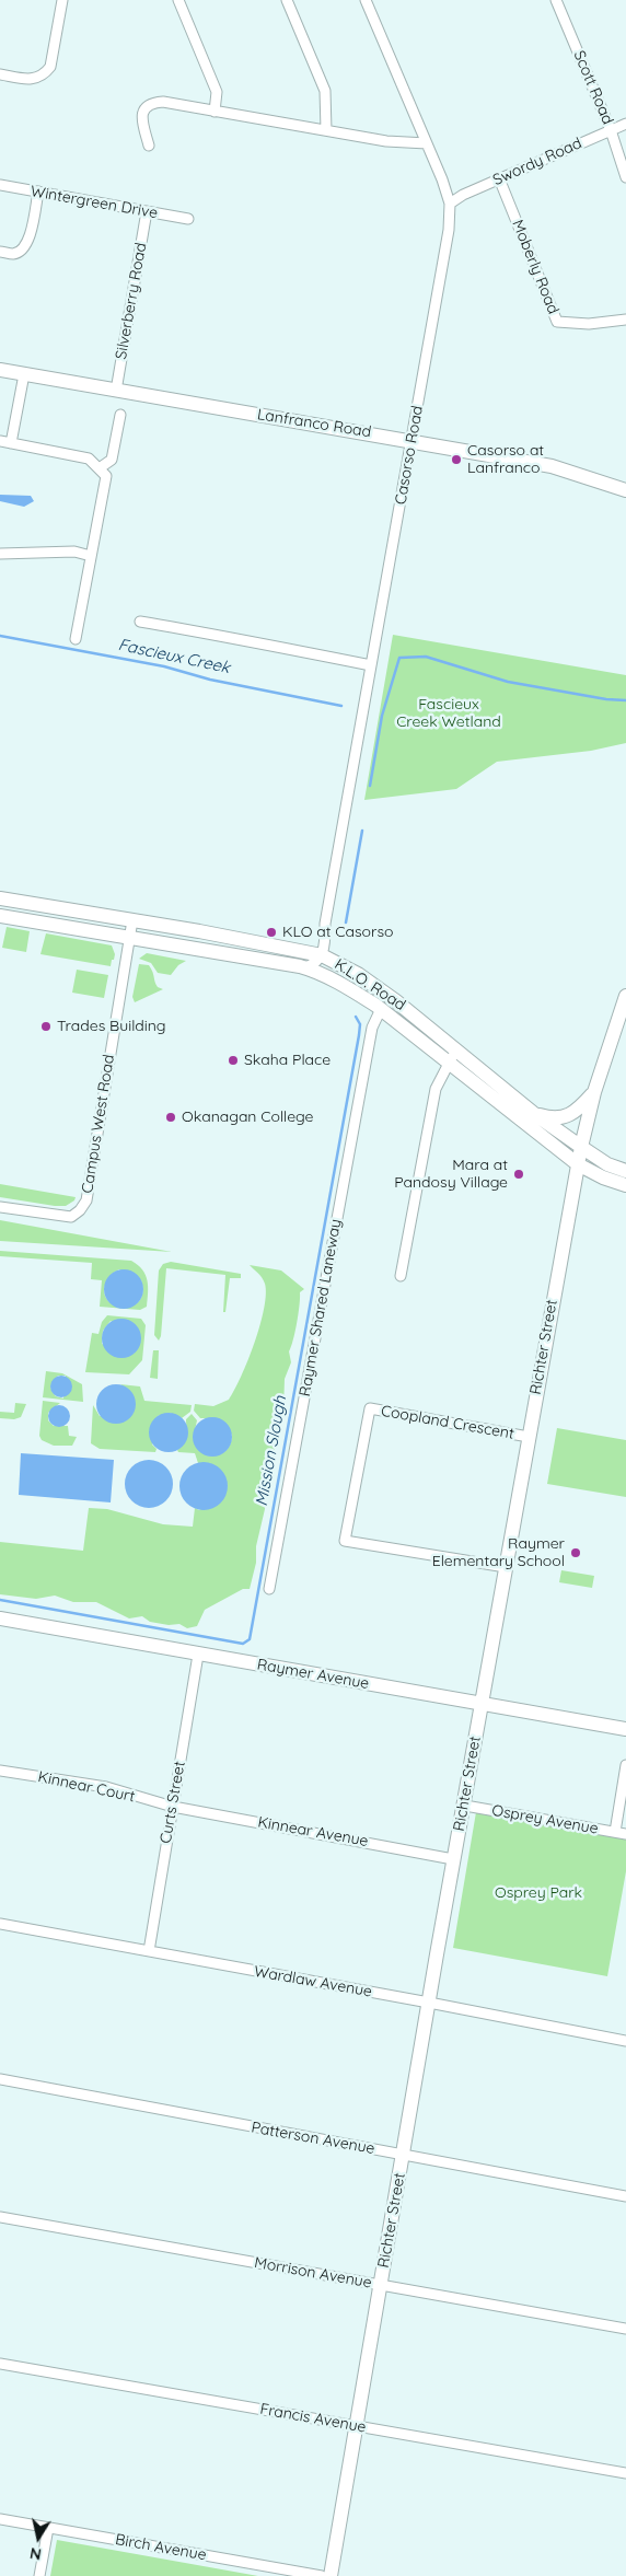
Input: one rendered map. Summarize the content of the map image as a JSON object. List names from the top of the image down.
{
  "streets": {
    "main road": [
      "Lanfranco Road",
      "K.L.O. Road",
      "Richter Street",
      "Raymer Avenue"
    ],
    "street": [
      "Scott Road",
      "Swordy Road",
      "Wintergreen Drive",
      "Moberly Road",
      "Silverberry Road",
      "Casorso Road",
      "Campus West Road",
      "Raymer Shared Laneway",
      "Coopland Crescent",
      "Kinnear Court",
      "Curts Street",
      "Osprey Avenue",
      "Kinnear Avenue",
      "Wardlaw Avenue",
      "Patterson Avenue",
      "Morrison Avenue",
      "Francis Avenue",
      "Birch Avenue"
    ]
  },
  "crossings": [
    ["Scott Road", "Swordy Road"],
    ["Swordy Road", "Moberly Road"],
    ["Swordy Road", "Casorso Road"],
    ["Wintergreen Drive", "Silverberry Road"],
    ["Silverberry Road", "Lanfranco Road"],
    ["Lanfranco Road", "Casorso Road"],
    ["Casorso Road", "K.L.O. Road"],
    ["K.L.O. Road", "Campus West Road"],
    ["K.L.O. Road", "Raymer Shared Laneway"],
    ["K.L.O. Road", "Richter Street"],
    ["Richter Street", "Coopland Crescent"],
    ["Richter Street", "Raymer Avenue"],
    ["Richter Street", "Osprey Avenue"],
    ["Richter Street", "Kinnear Avenue"],
    ["Richter Street", "Wardlaw Avenue"],
    ["Richter Street", "Patterson Avenue"],
    ["Richter Street", "Morrison Avenue"],
    ["Richter Street", "Francis Avenue"],
    ["Raymer Avenue", "Curts Street"],
    ["Kinnear Court", "Curts Street"],
    ["Kinnear Court", "Kinnear Avenue"],
    ["Curts Street", "Kinnear Avenue"],
    ["Curts Street", "Wardlaw Avenue"]
  ],
  "water": ["Fascieux Creek", "Mission Slough"],
  "parks": ["Fascieux Creek Wetland", "Osprey Park"],
  "places": [
    "Casorso at Lanfranco",
    "KLO at Casorso",
    "Trades Building",
    "Skaha Place",
    "Okanagan College",
    "Mara at Pandosy Village",
    "Raymer Elementary School"
  ],
  "north": "bottom"
}
